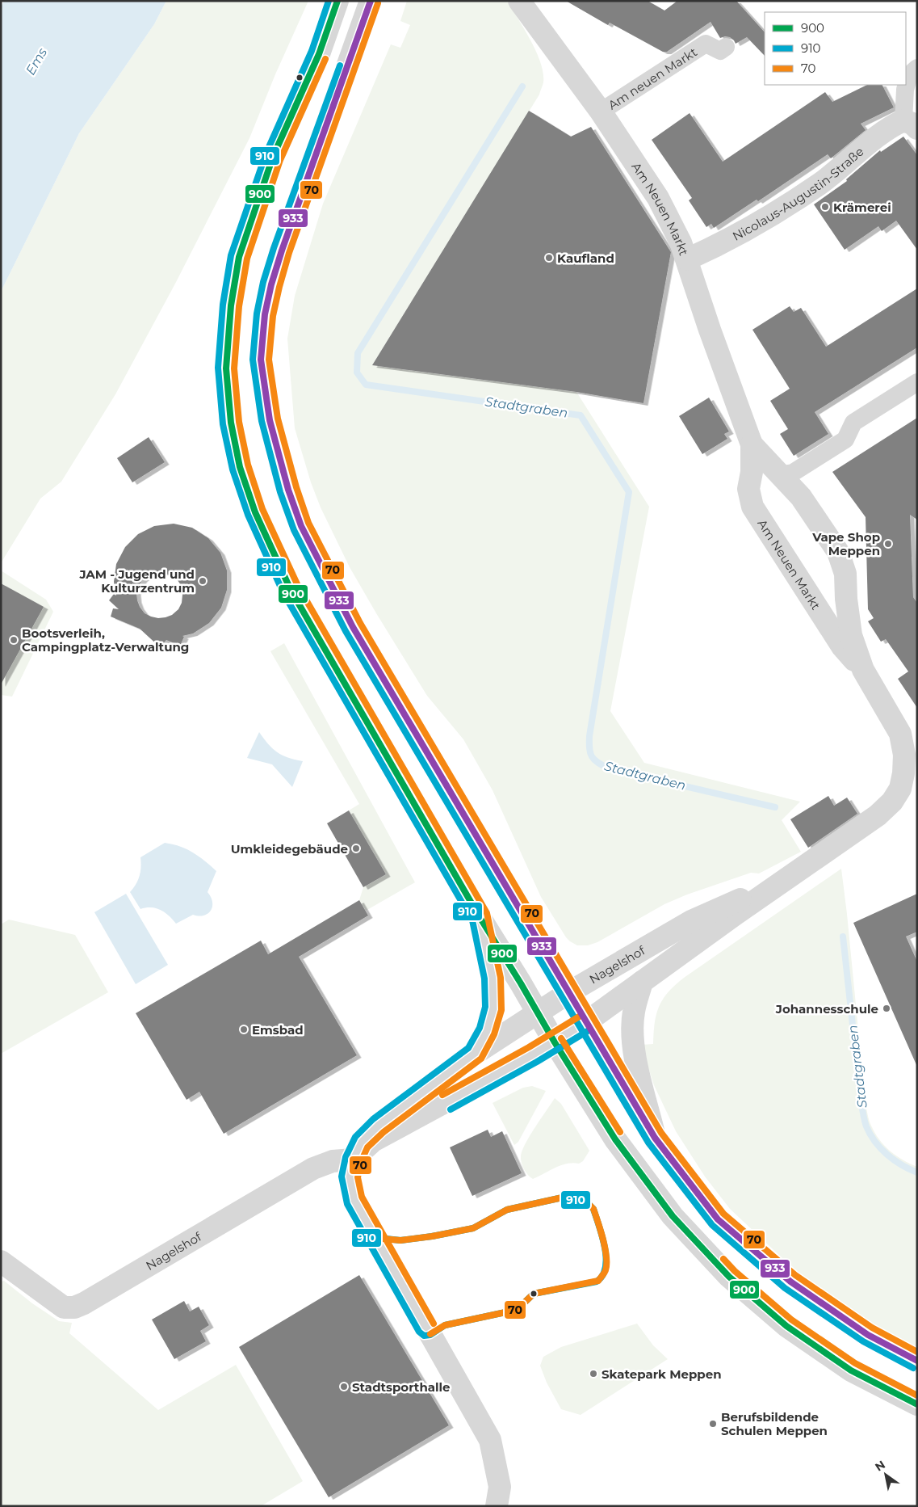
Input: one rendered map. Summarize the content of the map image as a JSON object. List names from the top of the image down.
{
  "streets": {
    "street": [
      "Am neuen Markt",
      "Nicolaus-Augustin-Straße",
      "Am Neuen Markt",
      "Nagelshof"
    ]
  },
  "crossings": [
    ["Am neuen Markt", "Am Neuen Markt"],
    ["Nicolaus-Augustin-Straße", "Am Neuen Markt"],
    ["Am Neuen Markt", "Nagelshof"]
  ],
  "water": ["Ems", "Stadtgraben"],
  "places": [
    "Krämerei",
    "Kaufland",
    "Vape Shop Meppen",
    "JAM - Jugend und Kulturzentrum",
    "Bootsverleih, Campingplatz-Verwaltung",
    "Umkleidegebäude",
    "Johannesschule",
    "Emsbad",
    "Skatepark Meppen",
    "Stadtsporthalle",
    "Berufsbildende Schulen Meppen"
  ],
  "lines": [
    "transit line 900",
    "transit line 910",
    "transit line 933",
    "transit line 70"
  ],
  "legend": ["900", "910", "70"],
  "north": "top left"
}
